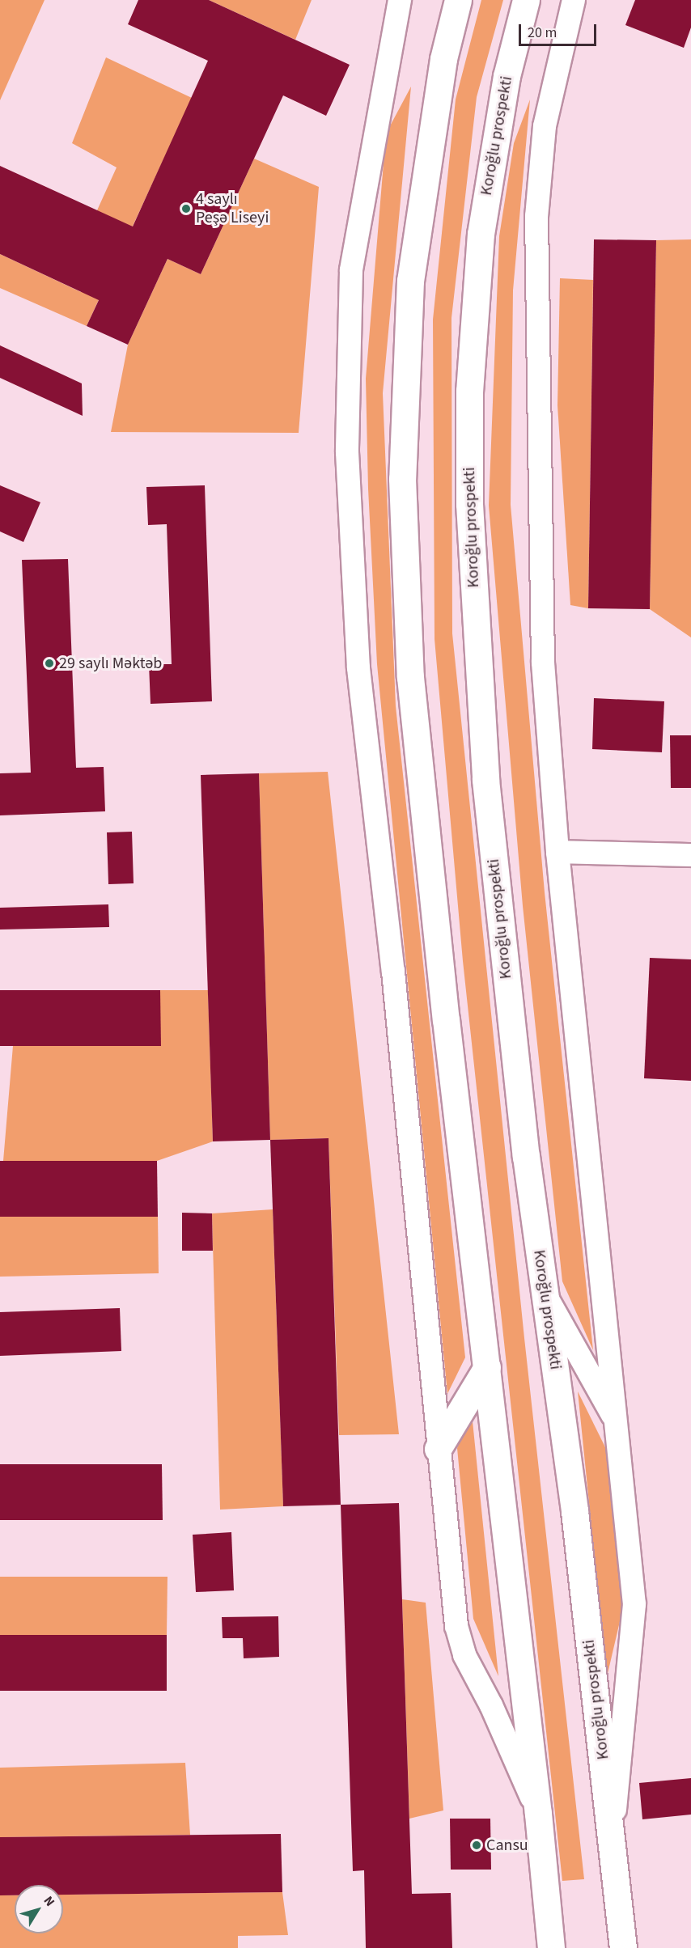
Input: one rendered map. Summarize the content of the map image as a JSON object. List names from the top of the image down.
{
  "streets": {
    "main road": ["Koroğlu prospekti"]
  },
  "places": ["4 saylı Peşə Liseyi", "29 saylı Məktəb", "Cansu"],
  "scale_bar": "20 m",
  "north": "top right"
}
